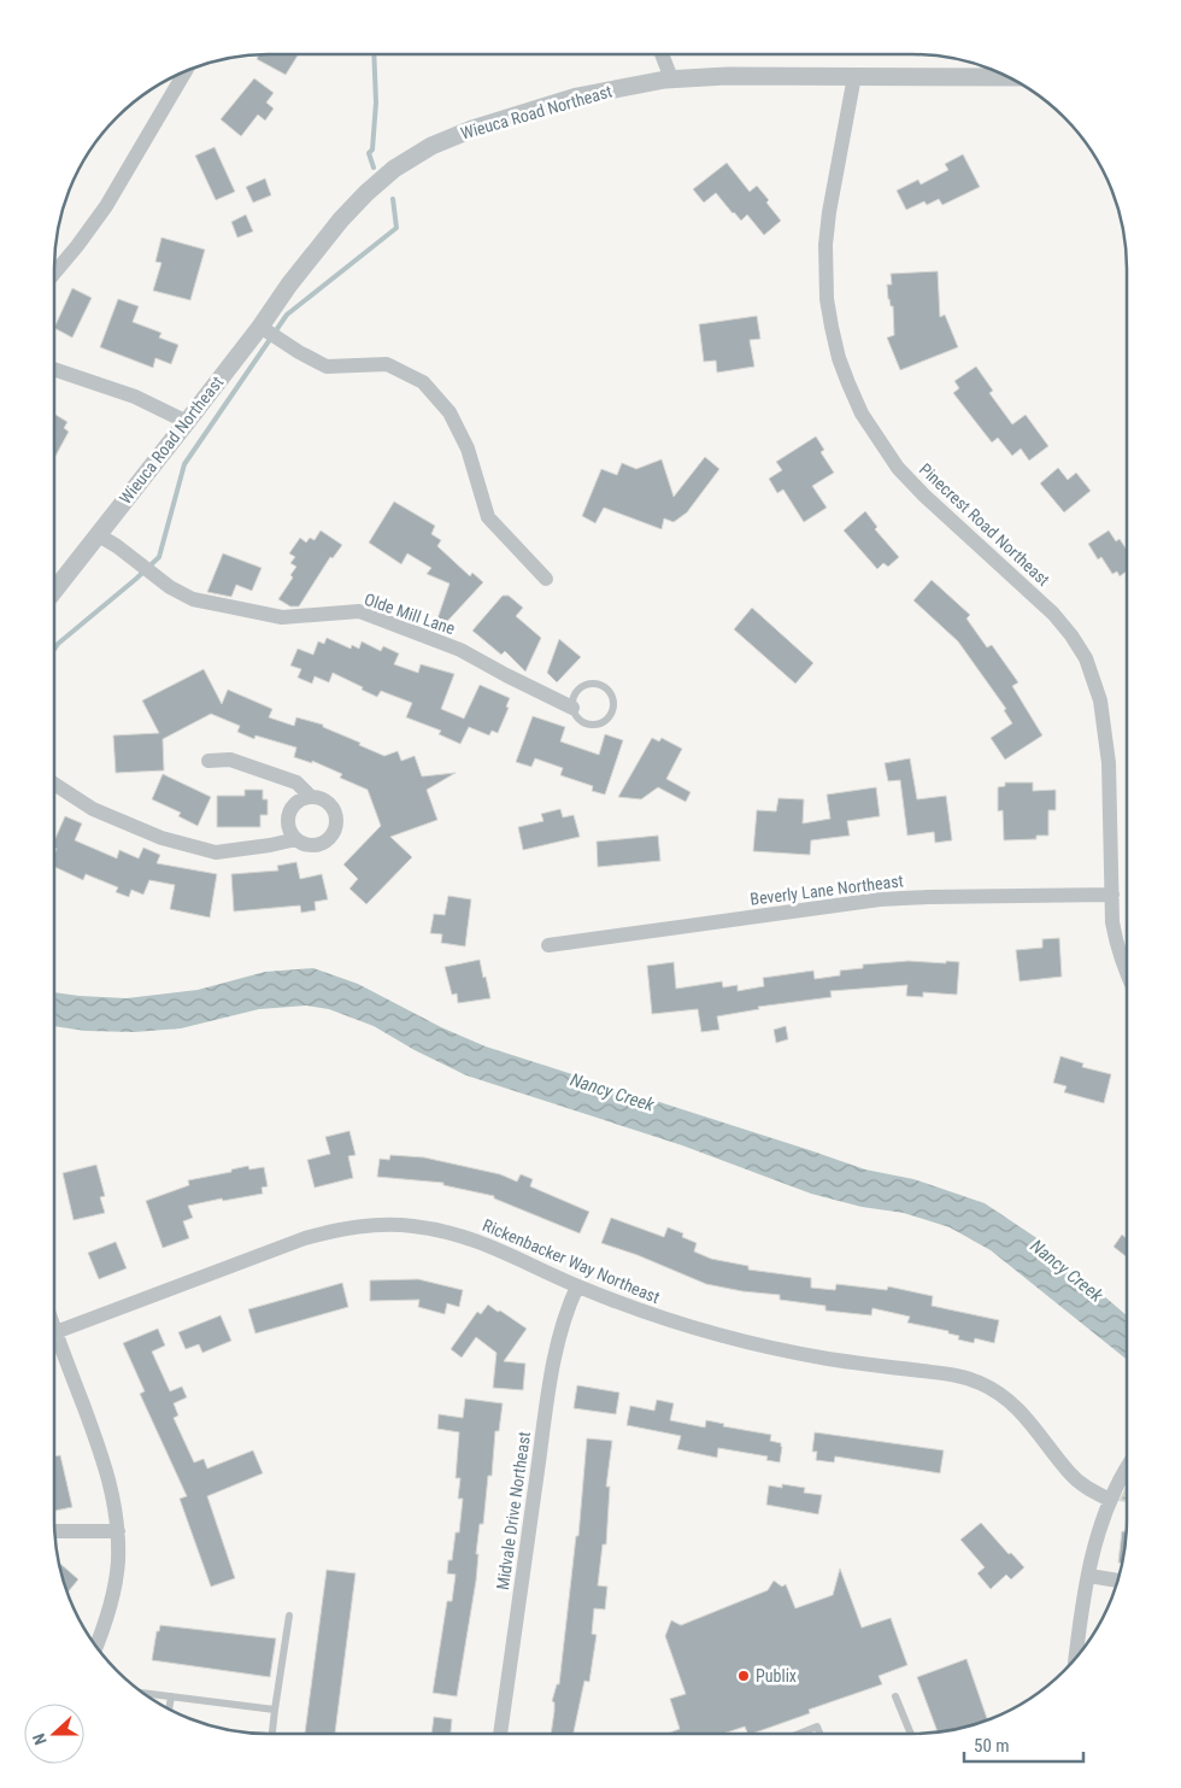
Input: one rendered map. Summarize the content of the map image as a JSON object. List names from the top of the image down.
{
  "streets": {
    "street": [
      "Wieuca Road Northeast",
      "Pinecrest Road Northeast",
      "Olde Mill Lane",
      "Beverly Lane Northeast",
      "Rickenbacker Way Northeast",
      "Midvale Drive Northeast"
    ]
  },
  "crossings": [
    ["Wieuca Road Northeast", "Pinecrest Road Northeast"],
    ["Wieuca Road Northeast", "Olde Mill Lane"],
    ["Pinecrest Road Northeast", "Beverly Lane Northeast"],
    ["Rickenbacker Way Northeast", "Midvale Drive Northeast"]
  ],
  "water": ["Nancy Creek"],
  "places": ["Publix"],
  "scale_bar": "50 m",
  "north": "left"
}
